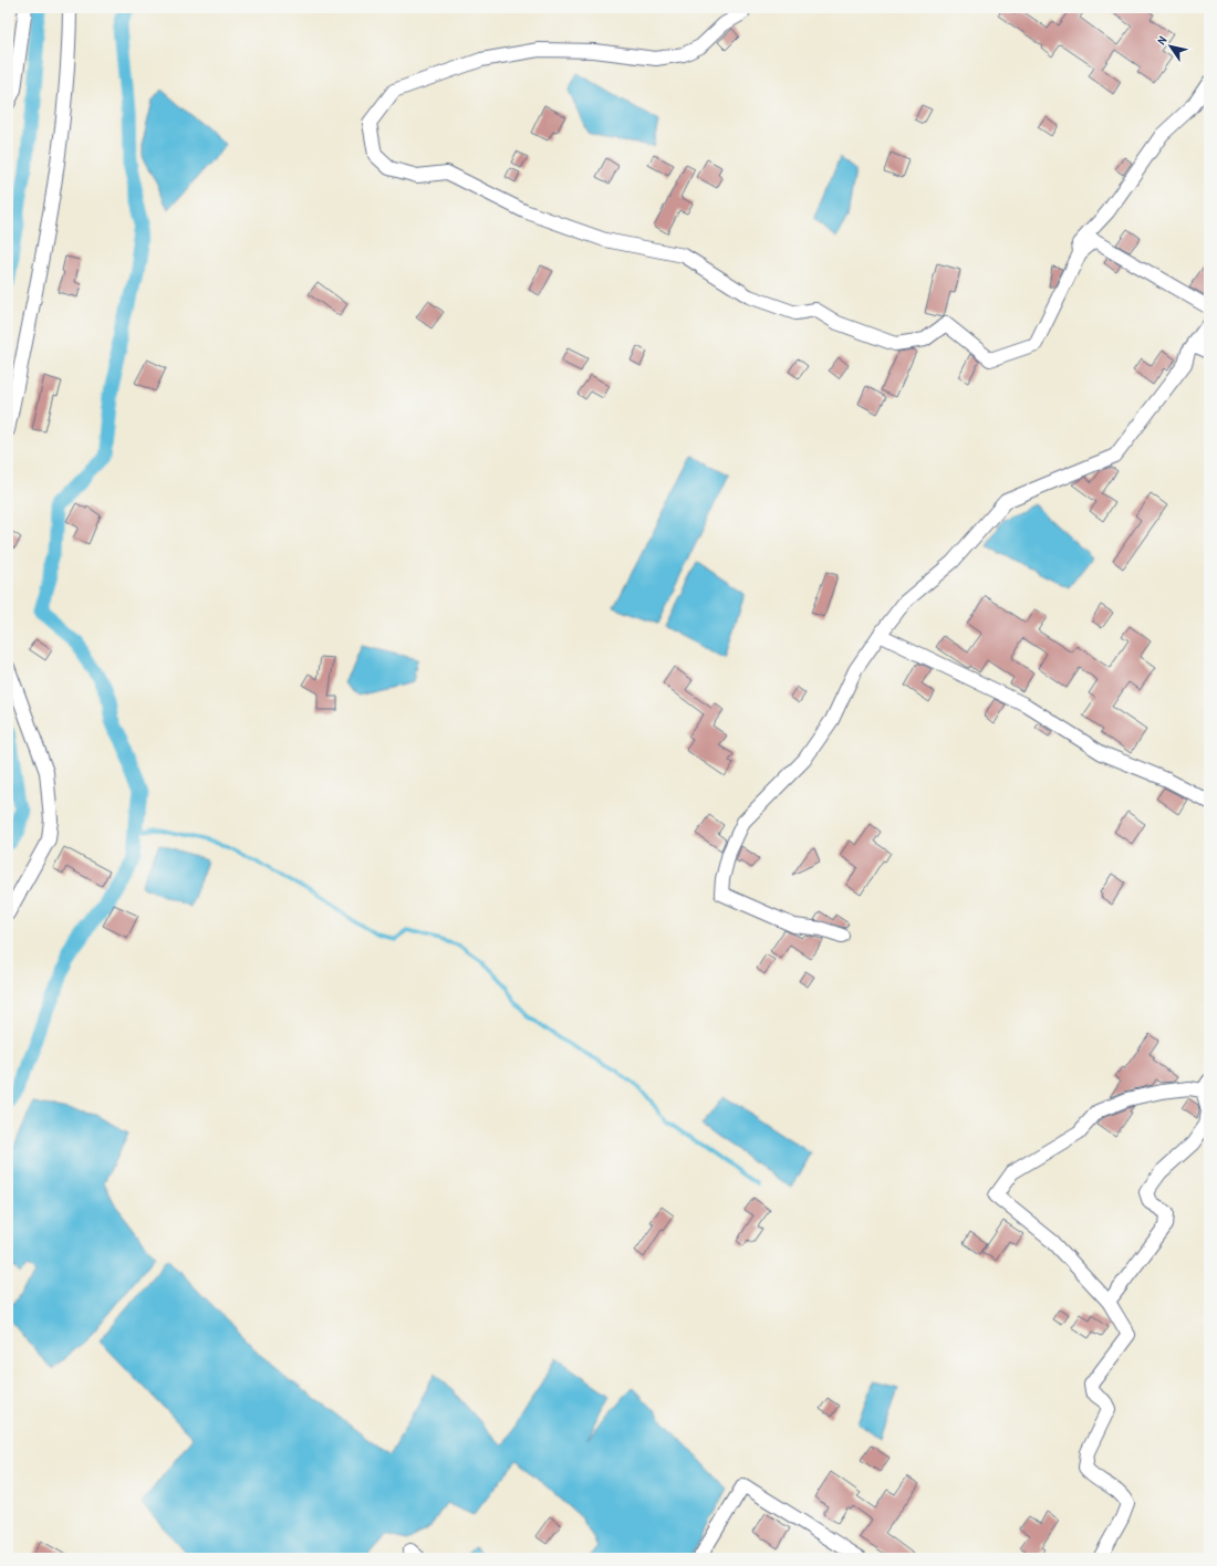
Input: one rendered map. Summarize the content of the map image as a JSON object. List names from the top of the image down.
{
  "north": "top left"
}
